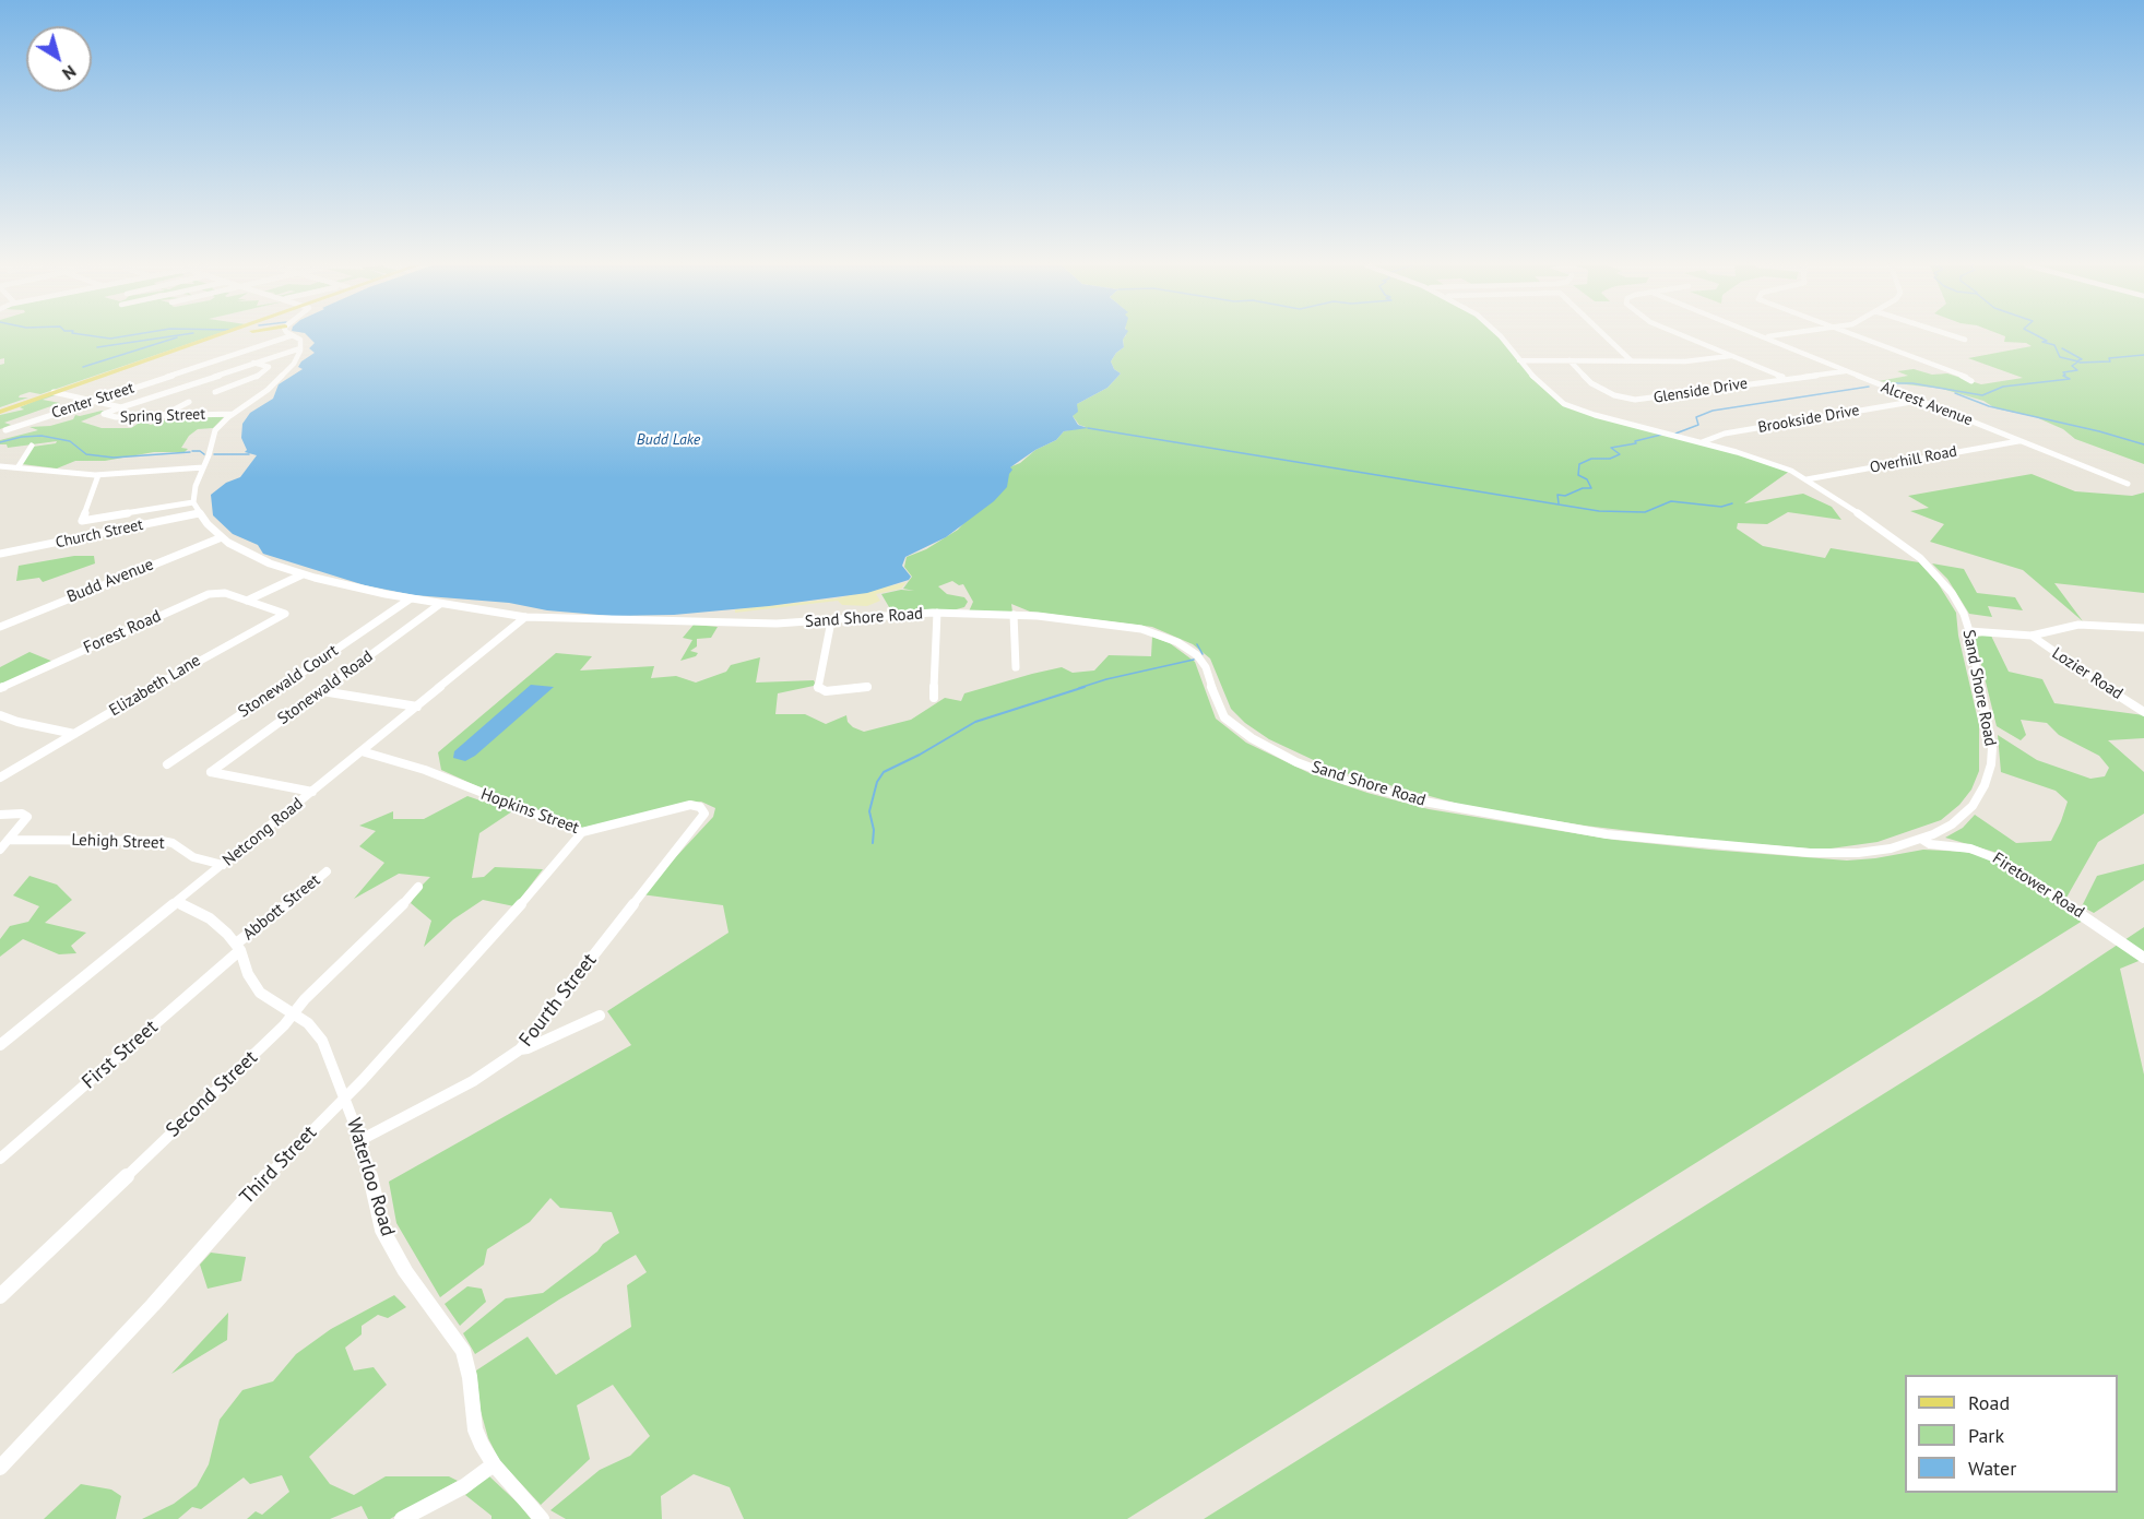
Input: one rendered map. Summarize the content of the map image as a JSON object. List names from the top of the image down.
{
  "streets": {
    "street": [
      "Glenside Drive",
      "Center Street",
      "Alcrest Avenue",
      "Spring Street",
      "Brookside Drive",
      "Overhill Road",
      "Church Street",
      "Budd Avenue",
      "Sand Shore Road",
      "Forest Road",
      "Lozier Road",
      "Stonewald Court",
      "Elizabeth Lane",
      "Stonewald Road",
      "Hopkins Street",
      "Netcong Road",
      "Lehigh Street",
      "Firetower Road",
      "Abbott Street",
      "Fourth Street",
      "First Street",
      "Second Street",
      "Third Street",
      "Waterloo Road"
    ]
  },
  "crossings": [
    ["Glenside Drive", "Alcrest Avenue"],
    ["Center Street", "Spring Street"],
    ["Alcrest Avenue", "Brookside Drive"],
    ["Alcrest Avenue", "Overhill Road"],
    ["Brookside Drive", "Sand Shore Road"],
    ["Overhill Road", "Sand Shore Road"],
    ["Church Street", "Sand Shore Road"],
    ["Budd Avenue", "Sand Shore Road"],
    ["Sand Shore Road", "Stonewald Court"],
    ["Sand Shore Road", "Stonewald Road"],
    ["Sand Shore Road", "Netcong Road"],
    ["Sand Shore Road", "Firetower Road"],
    ["Forest Road", "Elizabeth Lane"],
    ["Stonewald Road", "Netcong Road"],
    ["Hopkins Street", "Netcong Road"],
    ["Hopkins Street", "Fourth Street"],
    ["Hopkins Street", "Third Street"],
    ["Netcong Road", "Lehigh Street"],
    ["Netcong Road", "Waterloo Road"],
    ["Abbott Street", "First Street"],
    ["Abbott Street", "Waterloo Road"],
    ["Fourth Street", "Waterloo Road"],
    ["First Street", "Waterloo Road"],
    ["Second Street", "Waterloo Road"],
    ["Third Street", "Waterloo Road"]
  ],
  "water": ["Budd Lake"],
  "legend": ["Road", "Park", "Water"],
  "north": "bottom right"
}
